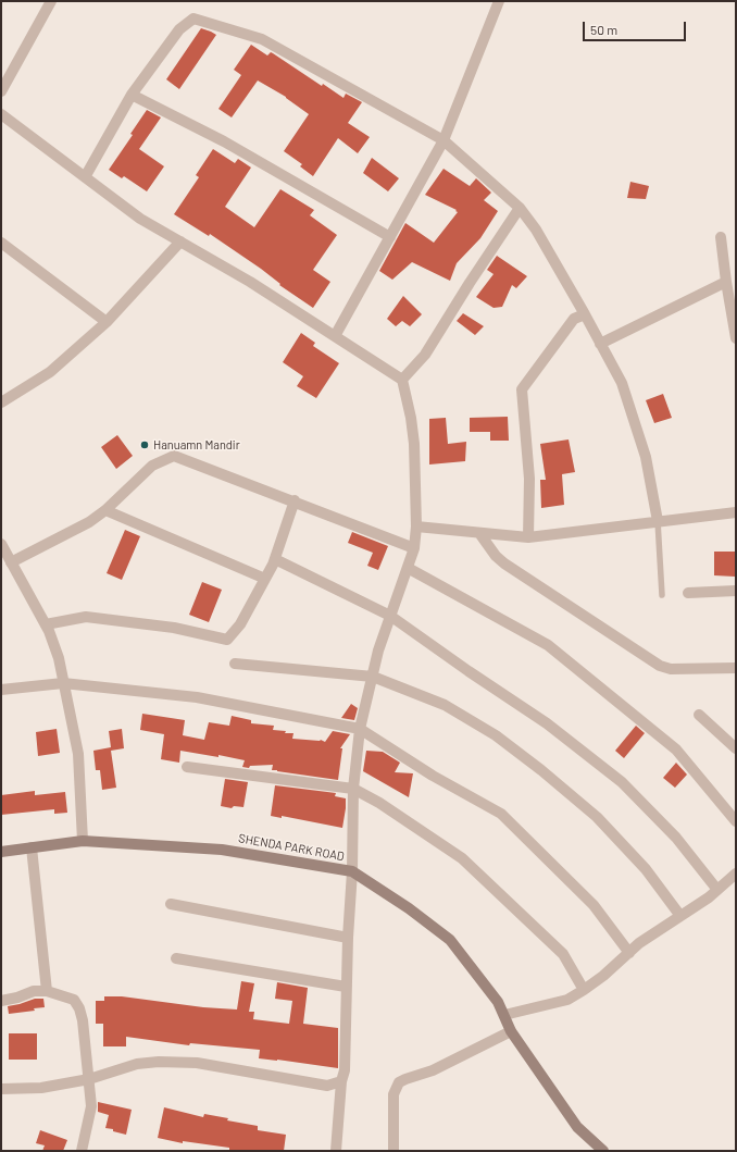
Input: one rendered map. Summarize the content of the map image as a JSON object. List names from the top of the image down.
{
  "streets": {
    "main road": ["SHENDA PARK ROAD"]
  },
  "places": ["Hanuamn Mandir"],
  "scale_bar": "50 m"
}
